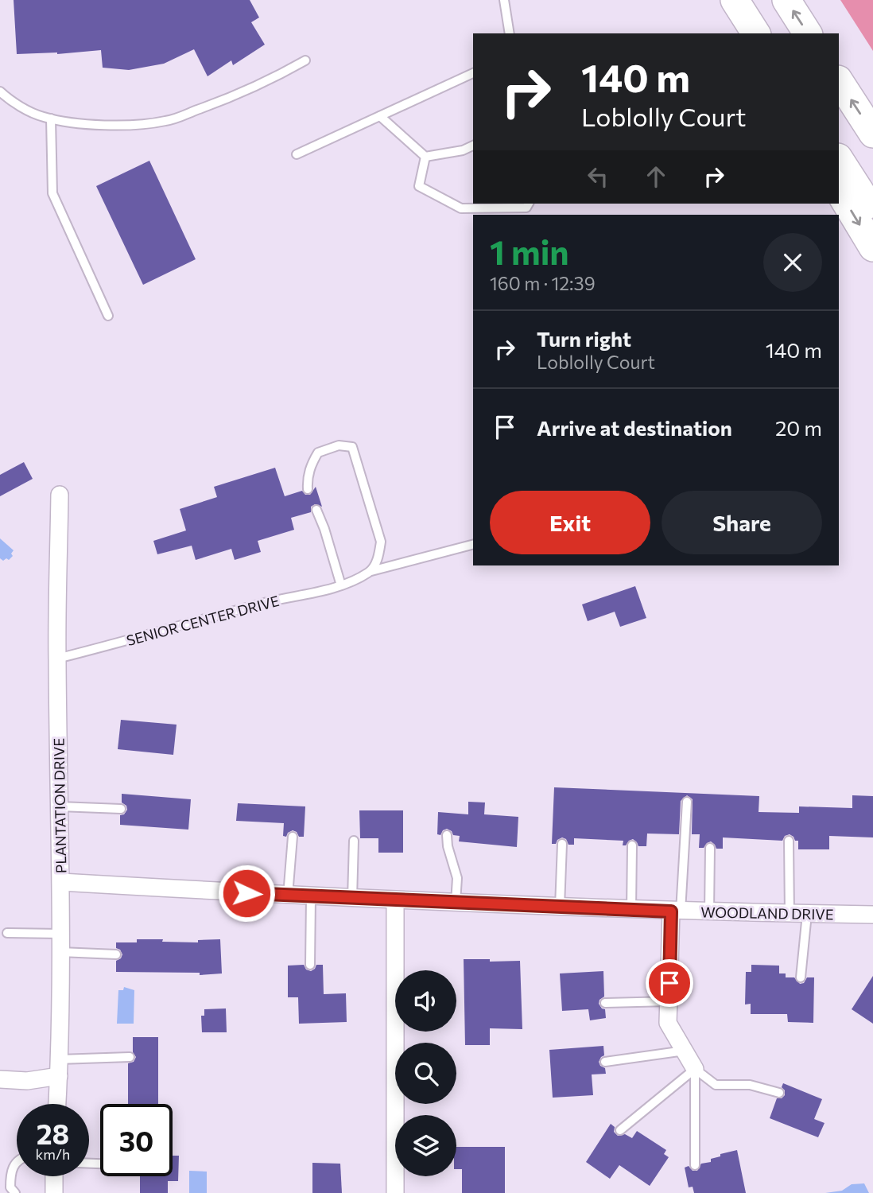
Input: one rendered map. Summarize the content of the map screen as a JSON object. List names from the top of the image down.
{
  "streets": {
    "street": ["PLANTATION DRIVE", "WOODLAND DRIVE"],
    "lane": ["SENIOR CENTER DRIVE"]
  },
  "crossings": [
    ["SENIOR CENTER DRIVE", "PLANTATION DRIVE"],
    ["PLANTATION DRIVE", "WOODLAND DRIVE"]
  ],
  "page": {
    "turn": ["140 m", "Loblolly Court"],
    "heading": ["1 min", "160 m · 12:39"],
    "list": [
      {
        "name": "Turn right",
        "note": "Loblolly Court",
        "value": "140 m"
      },
      {
        "name": "Arrive at destination",
        "value": "20 m"
      }
    ],
    "buttons": ["Exit", "Share"],
    "speed": "28 km/h",
    "limit": "30"
  }
}
